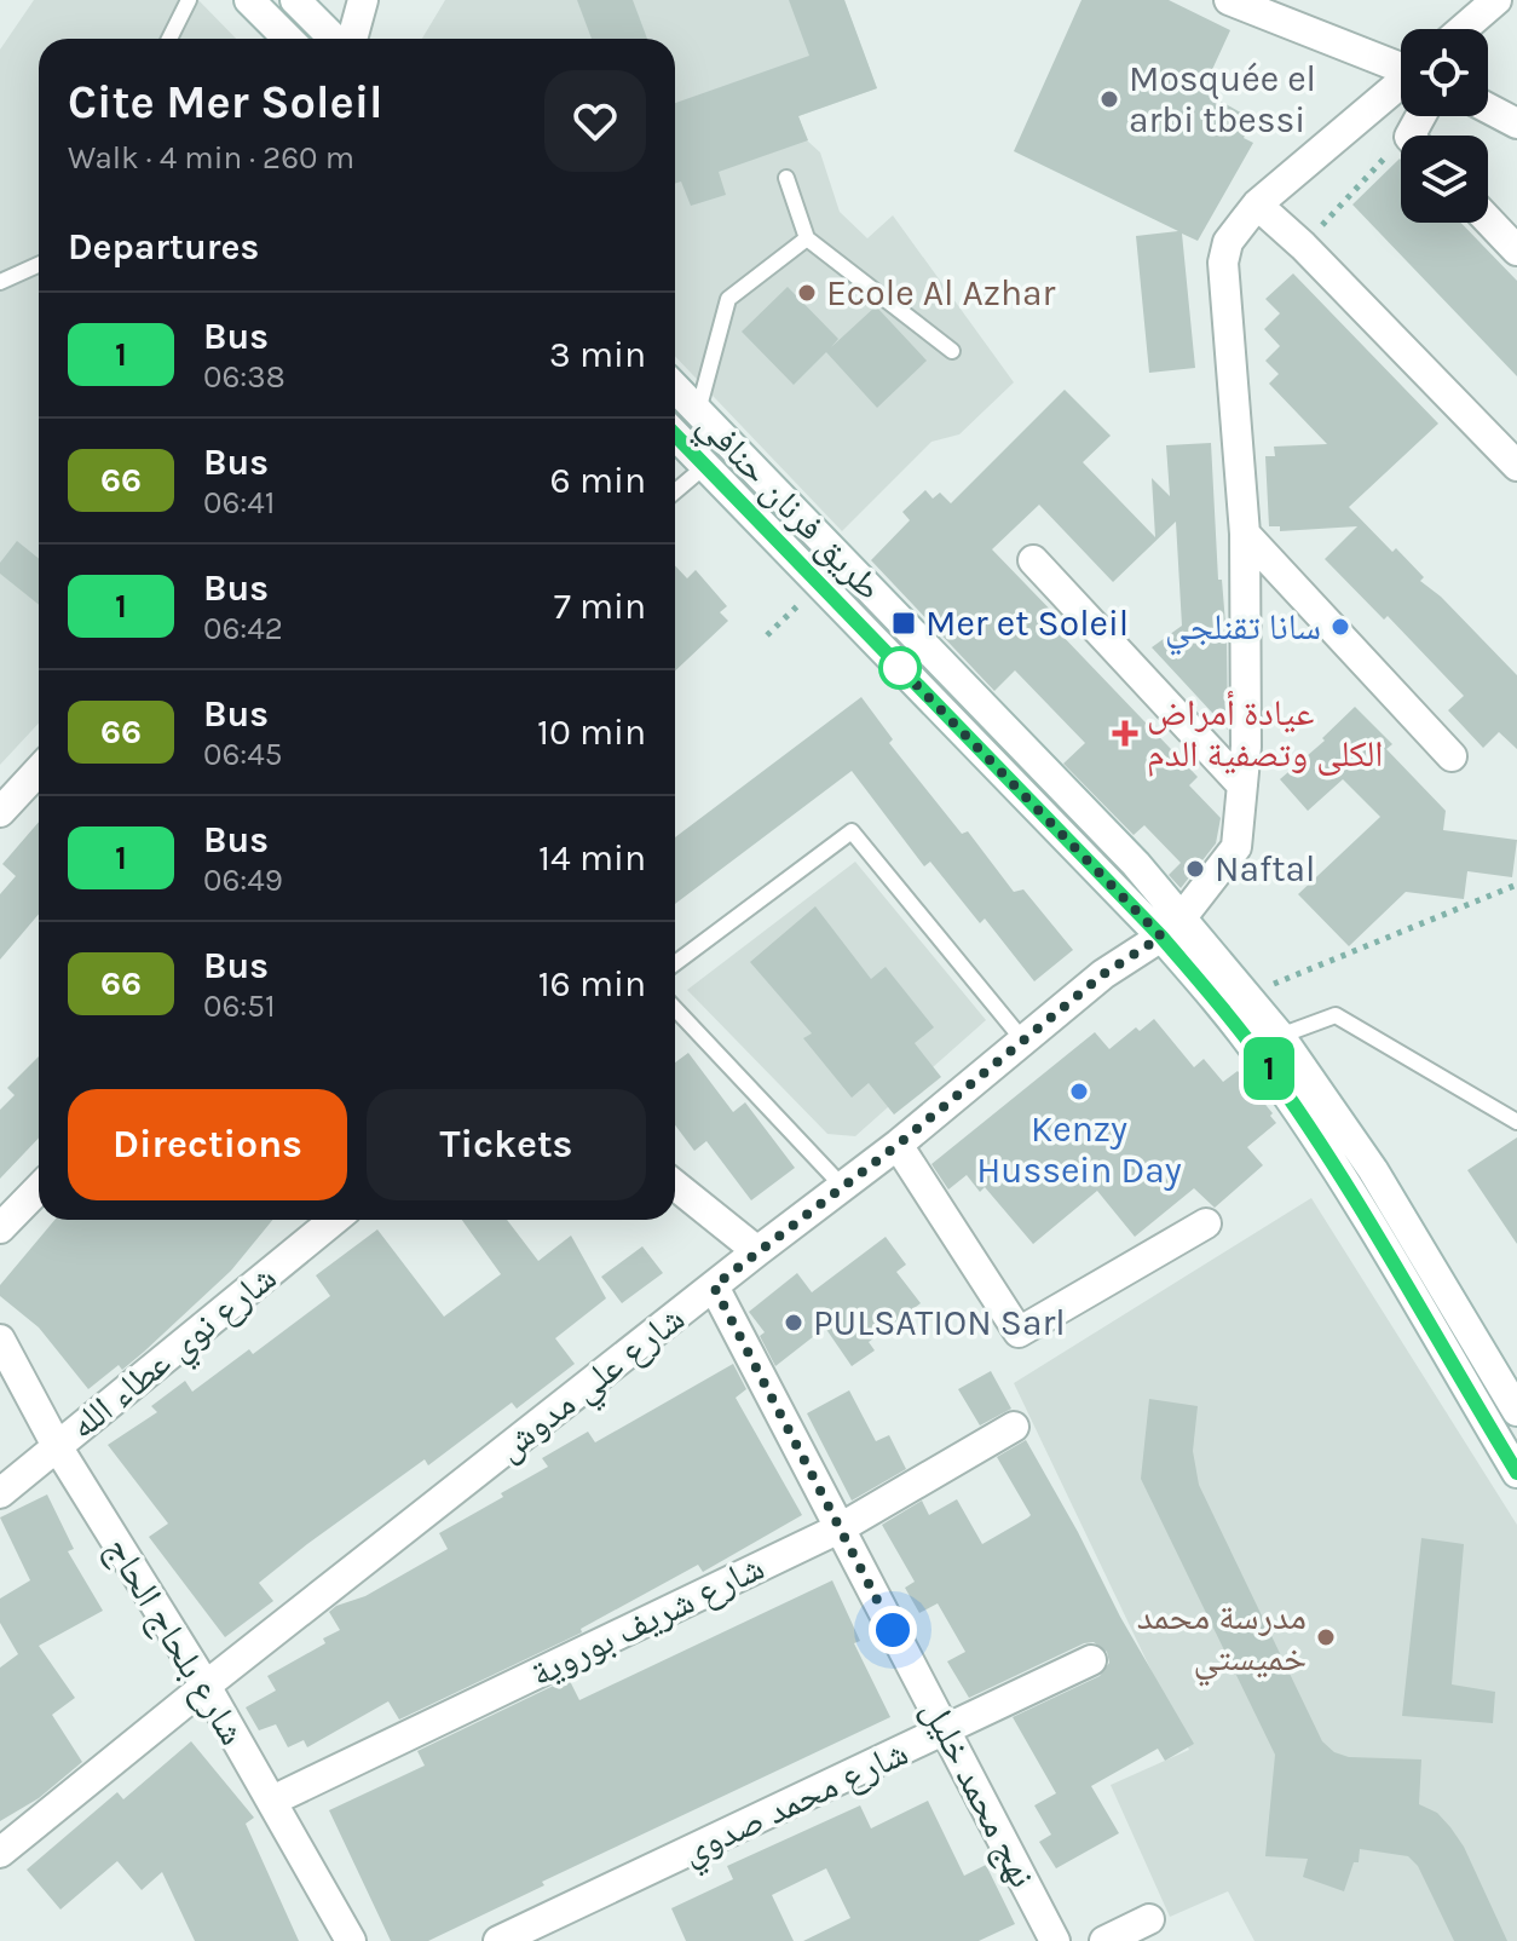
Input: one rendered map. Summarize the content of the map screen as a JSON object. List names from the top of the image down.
{
  "streets": {
    "street": [
      "طريق فرنان حنافي",
      "شارع نوي عطاء الله",
      "شارع علي مدوش",
      "شارع شريف بوروية",
      "شارع بلحاج الحاج",
      "نهج محمد خليل",
      "شارع محمد صدوي"
    ]
  },
  "crossings": [
    ["طريق فرنان حنافي", "شارع علي مدوش"],
    ["شارع نوي عطاء الله", "شارع بلحاج الحاج"],
    ["شارع علي مدوش", "شارع بلحاج الحاج"],
    ["شارع علي مدوش", "نهج محمد خليل"],
    ["شارع شريف بوروية", "شارع بلحاج الحاج"],
    ["شارع شريف بوروية", "نهج محمد خليل"],
    ["نهج محمد خليل", "شارع محمد صدوي"]
  ],
  "places": {
    "other": [
      "Mosquée el arbi tbessi",
      "Ecole Al Azhar",
      "سانا تقنلجي",
      "Naftal",
      "Kenzy Hussein Day",
      "PULSATION Sarl",
      "مدرسة محمد خميستي"
    ],
    "transit": ["Mer et Soleil"],
    "health": ["عيادة أمراض الكلى وتصفية الدم"]
  },
  "lines": ["bus line 1"],
  "page": {
    "on_map": "1",
    "heading": [
      ["Cite Mer Soleil", "Walk · 4 min · 260 m"],
      "Departures"
    ],
    "list": [
      {
        "mark": "1",
        "name": "Bus",
        "note": "06:38",
        "value": "3 min"
      },
      {
        "mark": "66",
        "name": "Bus",
        "note": "06:41",
        "value": "6 min"
      },
      {
        "mark": "1",
        "name": "Bus",
        "note": "06:42",
        "value": "7 min"
      },
      {
        "mark": "66",
        "name": "Bus",
        "note": "06:45",
        "value": "10 min"
      },
      {
        "mark": "1",
        "name": "Bus",
        "note": "06:49",
        "value": "14 min"
      },
      {
        "mark": "66",
        "name": "Bus",
        "note": "06:51",
        "value": "16 min"
      }
    ],
    "buttons": ["Directions", "Tickets"]
  }
}
